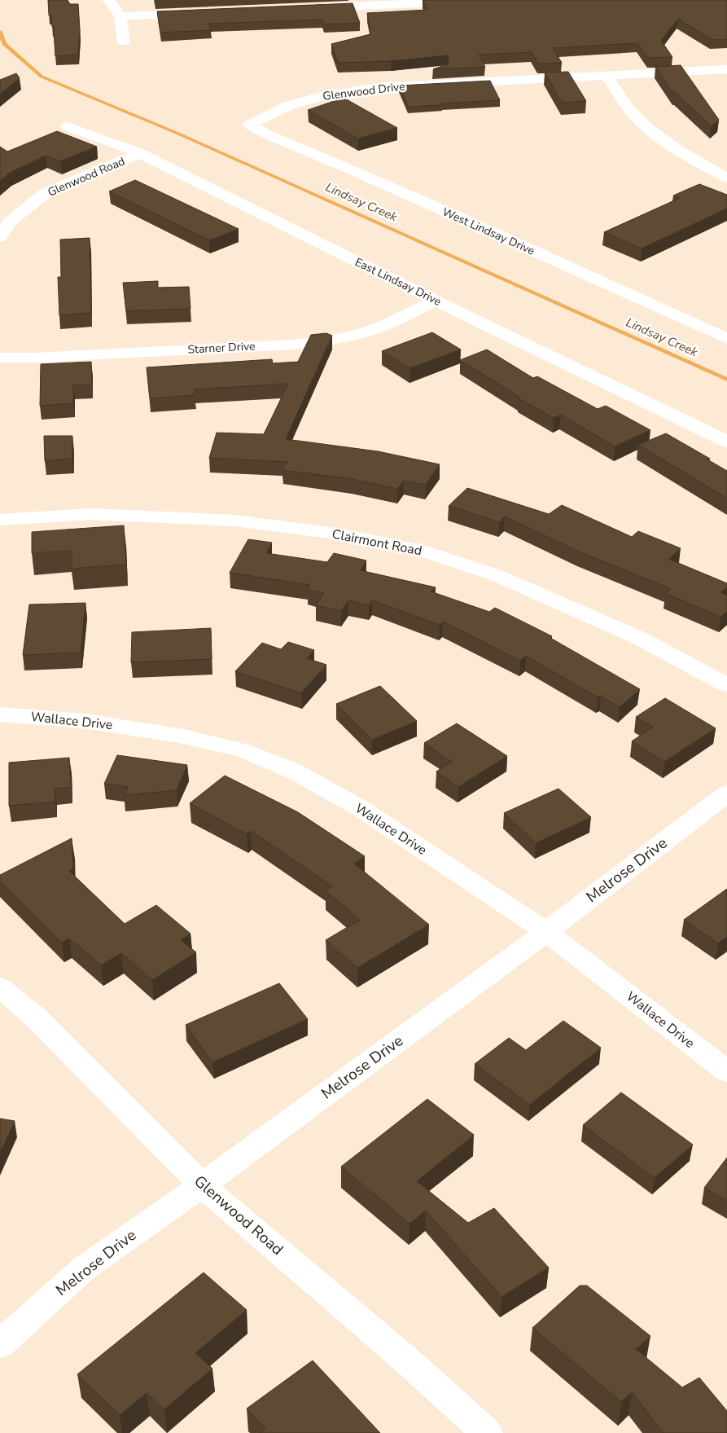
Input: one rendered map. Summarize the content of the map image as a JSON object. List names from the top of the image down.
{
  "streets": {
    "street": [
      "Glenwood Drive",
      "Glenwood Road",
      "West Lindsay Drive",
      "East Lindsay Drive",
      "Starner Drive",
      "Clairmont Road",
      "Wallace Drive",
      "Melrose Drive"
    ]
  },
  "crossings": [
    ["Glenwood Drive", "West Lindsay Drive"],
    ["Glenwood Road", "East Lindsay Drive"],
    ["Glenwood Road", "Melrose Drive"],
    ["East Lindsay Drive", "Starner Drive"],
    ["Wallace Drive", "Melrose Drive"]
  ],
  "water": ["Lindsay Creek"]
}
